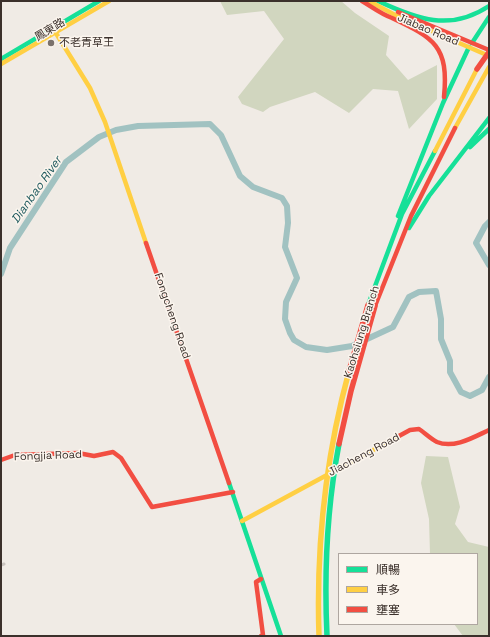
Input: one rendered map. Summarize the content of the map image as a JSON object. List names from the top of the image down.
{
  "streets": {
    "main road": [
      "鳳東路",
      "Jiabao Road",
      "Fongcheng Road",
      "Kaohsiung Branch",
      "Jiacheng Road",
      "Fongjia Road"
    ]
  },
  "crossings": [
    ["鳳東路", "Fongcheng Road"],
    ["Jiabao Road", "Kaohsiung Branch"],
    ["Fongcheng Road", "Jiacheng Road"],
    ["Fongcheng Road", "Fongjia Road"]
  ],
  "water": ["Dianbao River"],
  "places": ["不老青草王"],
  "legend": ["順暢", "車多", "壅塞"]
}
